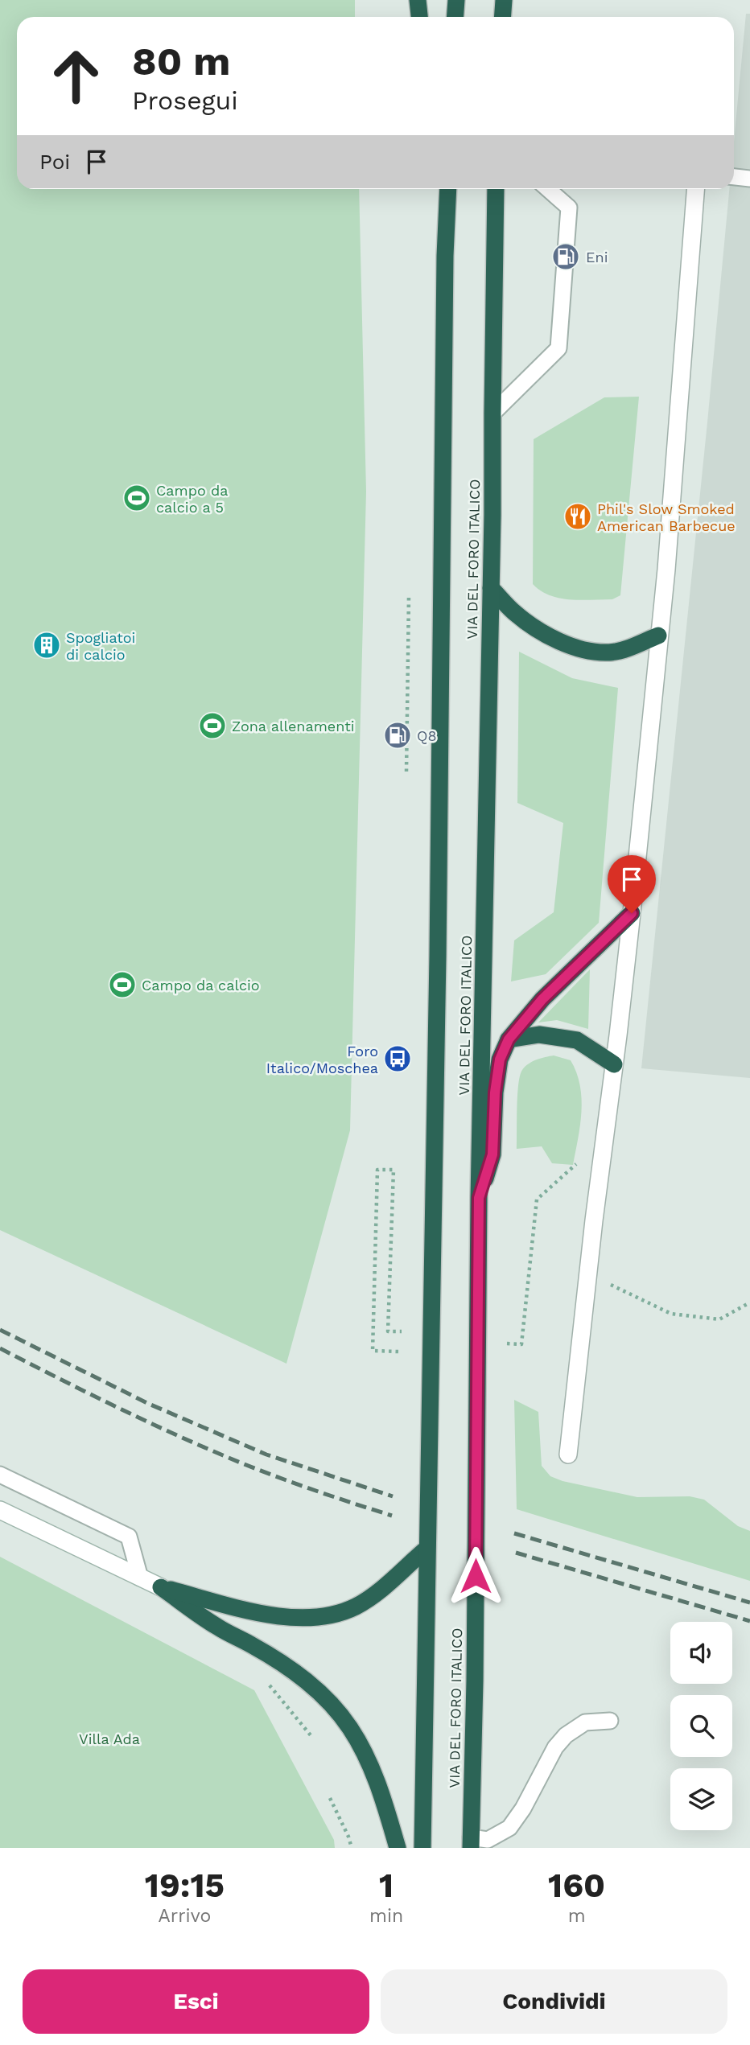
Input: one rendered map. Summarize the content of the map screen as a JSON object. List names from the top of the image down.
{
  "streets": {
    "highway": ["VIA DEL FORO ITALICO"]
  },
  "parks": ["Villa Ada"],
  "places": {
    "fuel station": ["Eni", "Q8"],
    "sports": ["Campo da calcio a 5", "Zona allenamenti", "Campo da calcio"],
    "restaurant": ["Phil's Slow Smoked American Barbecue"],
    "building": ["Spogliatoi di calcio"],
    "bus stop": ["Foro Italico/Moschea"]
  },
  "page": {
    "turn": ["80 m", "Prosegui"],
    "then": "Poi",
    "eta": [
      "19:15",
      "Arrivo",
      "1",
      "min",
      "160",
      "m"
    ],
    "buttons": ["Esci", "Condividi"]
  }
}
